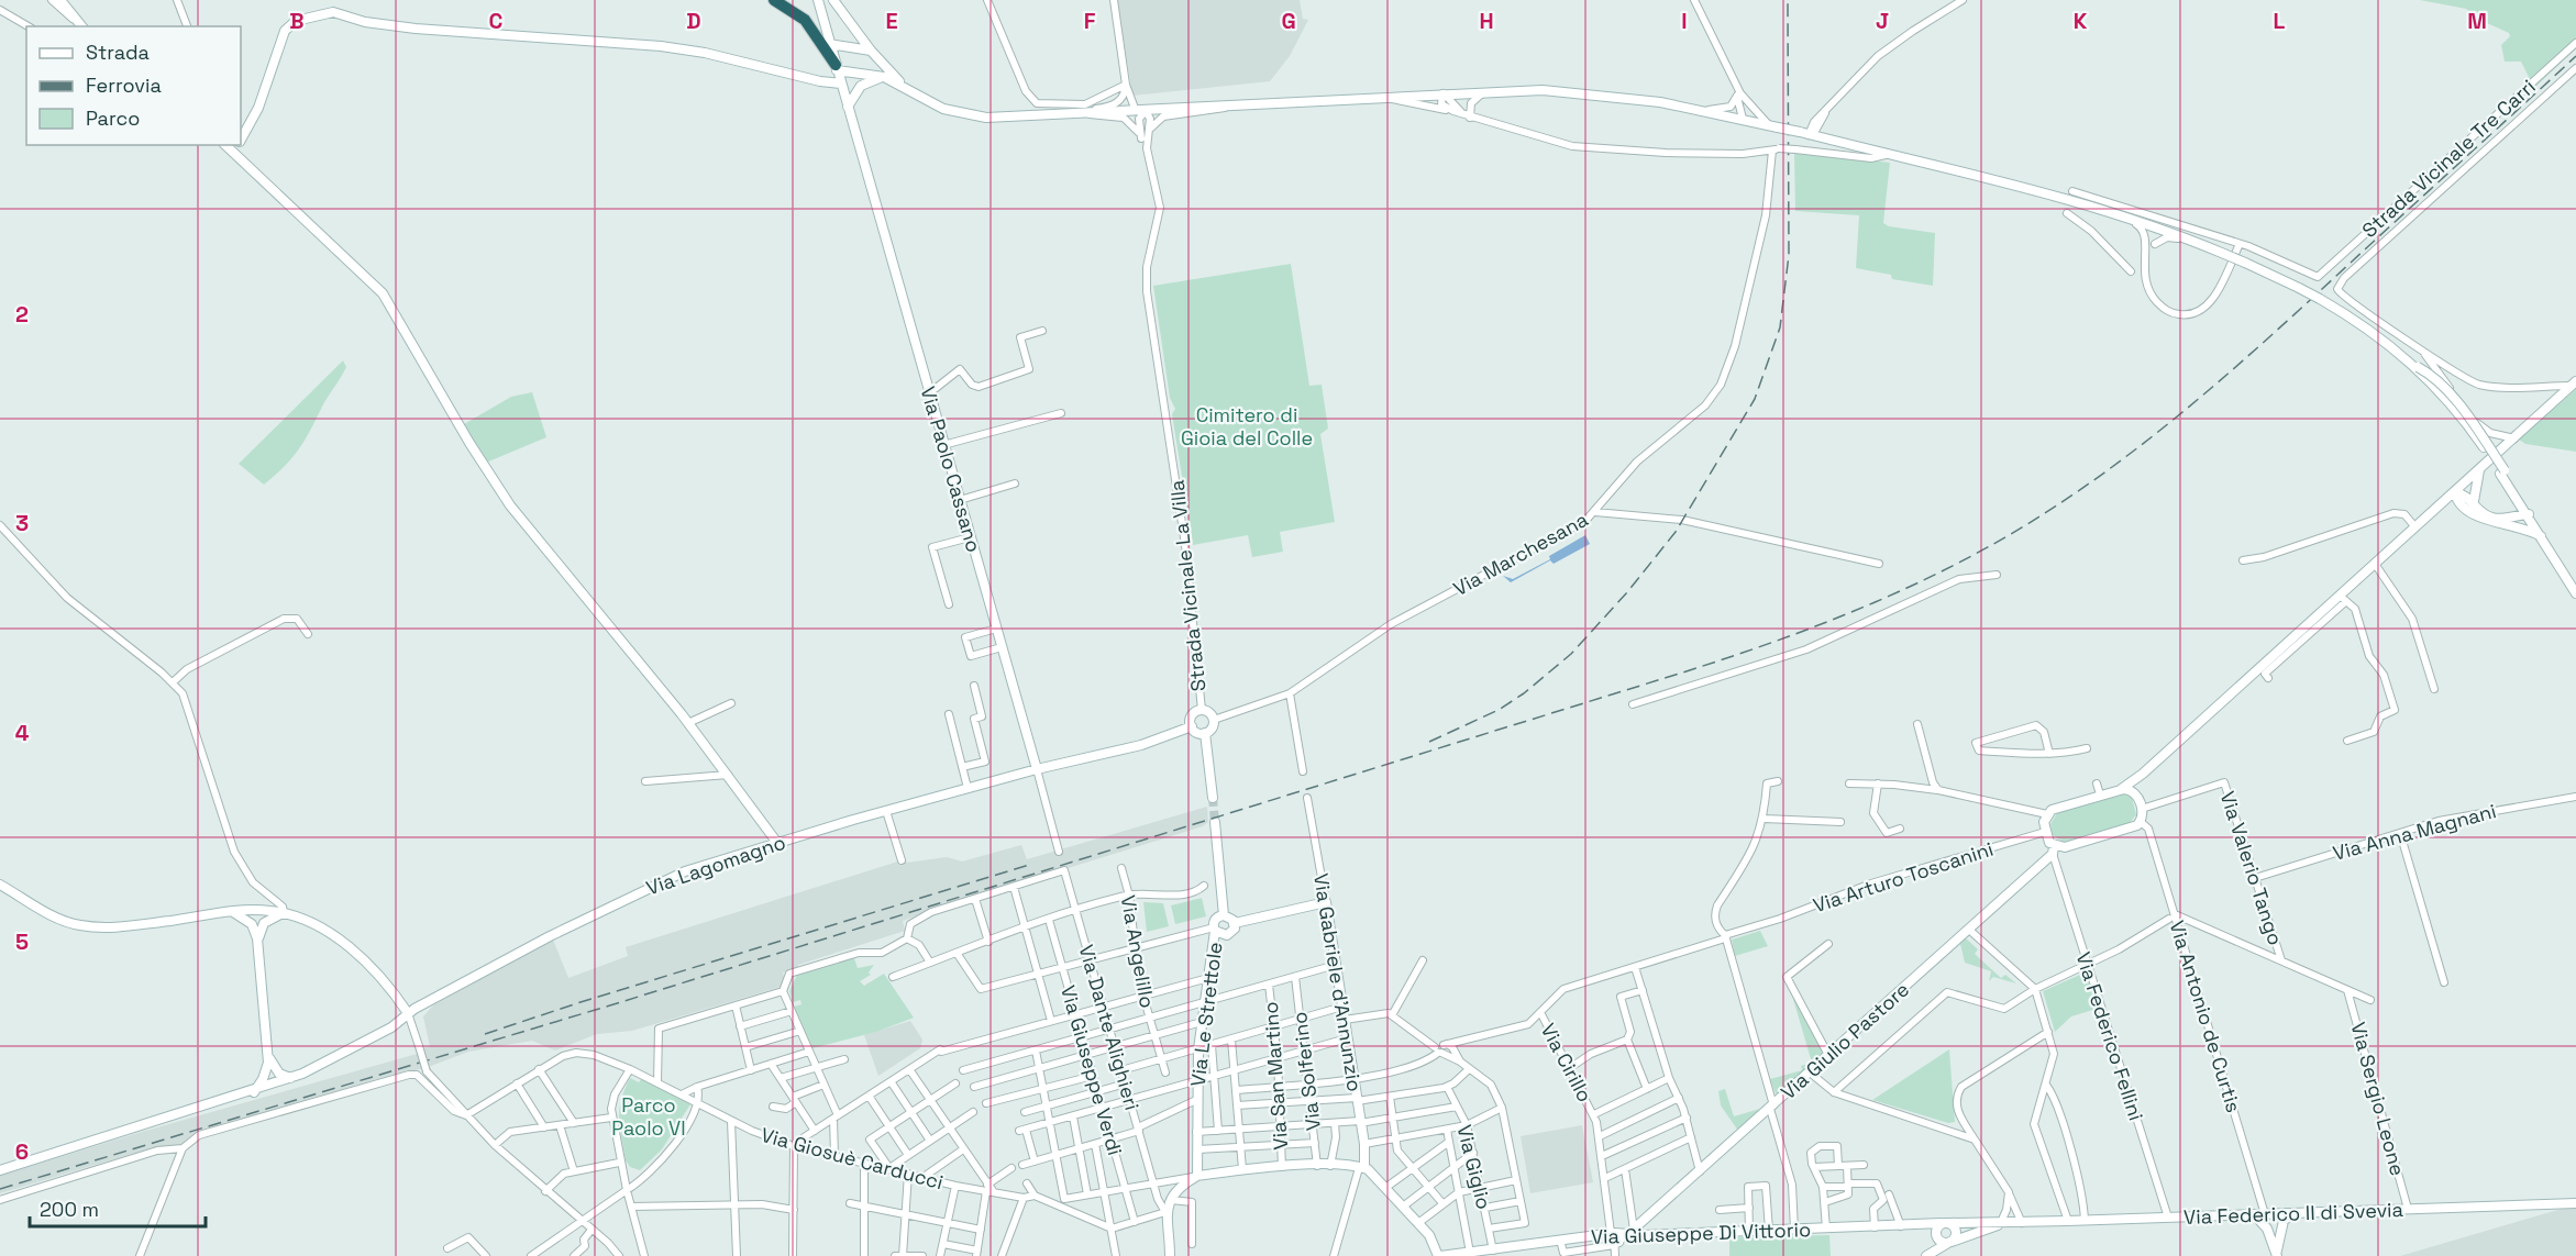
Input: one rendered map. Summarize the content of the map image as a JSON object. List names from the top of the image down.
{
  "streets": {
    "main road": [
      "Via Paolo Cassano",
      "Via Lagomagno",
      "Via Gabriele d'Annunzio",
      "Via Le Strettole",
      "Via Giulio Pastore",
      "Via Federico II di Svevia",
      "Via Giuseppe Di Vittorio"
    ],
    "street": [
      "Strada Vicinale Tre Carri",
      "Via Marchesana",
      "Strada Vicinale La Villa",
      "Via Anna Magnani",
      "Via Valerio Tango",
      "Via Arturo Toscanini",
      "Via Angelillo",
      "Via Antonio de Curtis",
      "Via Dante Alighieri",
      "Via Federico Fellini",
      "Via Cirillo",
      "Via Giuseppe Verdi",
      "Via Solferino",
      "Via San Martino",
      "Via Sergio Leone",
      "Via Giosuè Carducci",
      "Via Giglio"
    ]
  },
  "crossings": [
    ["Via Paolo Cassano", "Via Lagomagno"],
    ["Strada Vicinale La Villa", "Via Lagomagno"],
    ["Via Anna Magnani", "Via Valerio Tango"],
    ["Via Valerio Tango", "Via Sergio Leone"],
    ["Via Antonio de Curtis", "Via Sergio Leone"],
    ["Via Antonio de Curtis", "Via Federico II di Svevia"],
    ["Via Federico Fellini", "Via Giulio Pastore"],
    ["Via Federico Fellini", "Via Federico II di Svevia"],
    ["Via Giulio Pastore", "Via Cirillo"],
    ["Via Giulio Pastore", "Via Giuseppe Di Vittorio"],
    ["Via Cirillo", "Via Giuseppe Di Vittorio"],
    ["Via Sergio Leone", "Via Federico II di Svevia"],
    ["Via Giglio", "Via Giuseppe Di Vittorio"],
    ["Via Federico II di Svevia", "Via Giuseppe Di Vittorio"]
  ],
  "parks": ["Cimitero di Gioia del Colle", "Parco Paolo VI"],
  "legend": ["Strada", "Ferrovia", "Parco"],
  "scale_bar": "200 m",
  "grid": {
    "columns": [
      "B",
      "C",
      "D",
      "E",
      "F",
      "G",
      "H",
      "I",
      "J",
      "K",
      "L",
      "M"
    ],
    "rows": [
      "2",
      "3",
      "4",
      "5",
      "6"
    ]
  }
}
